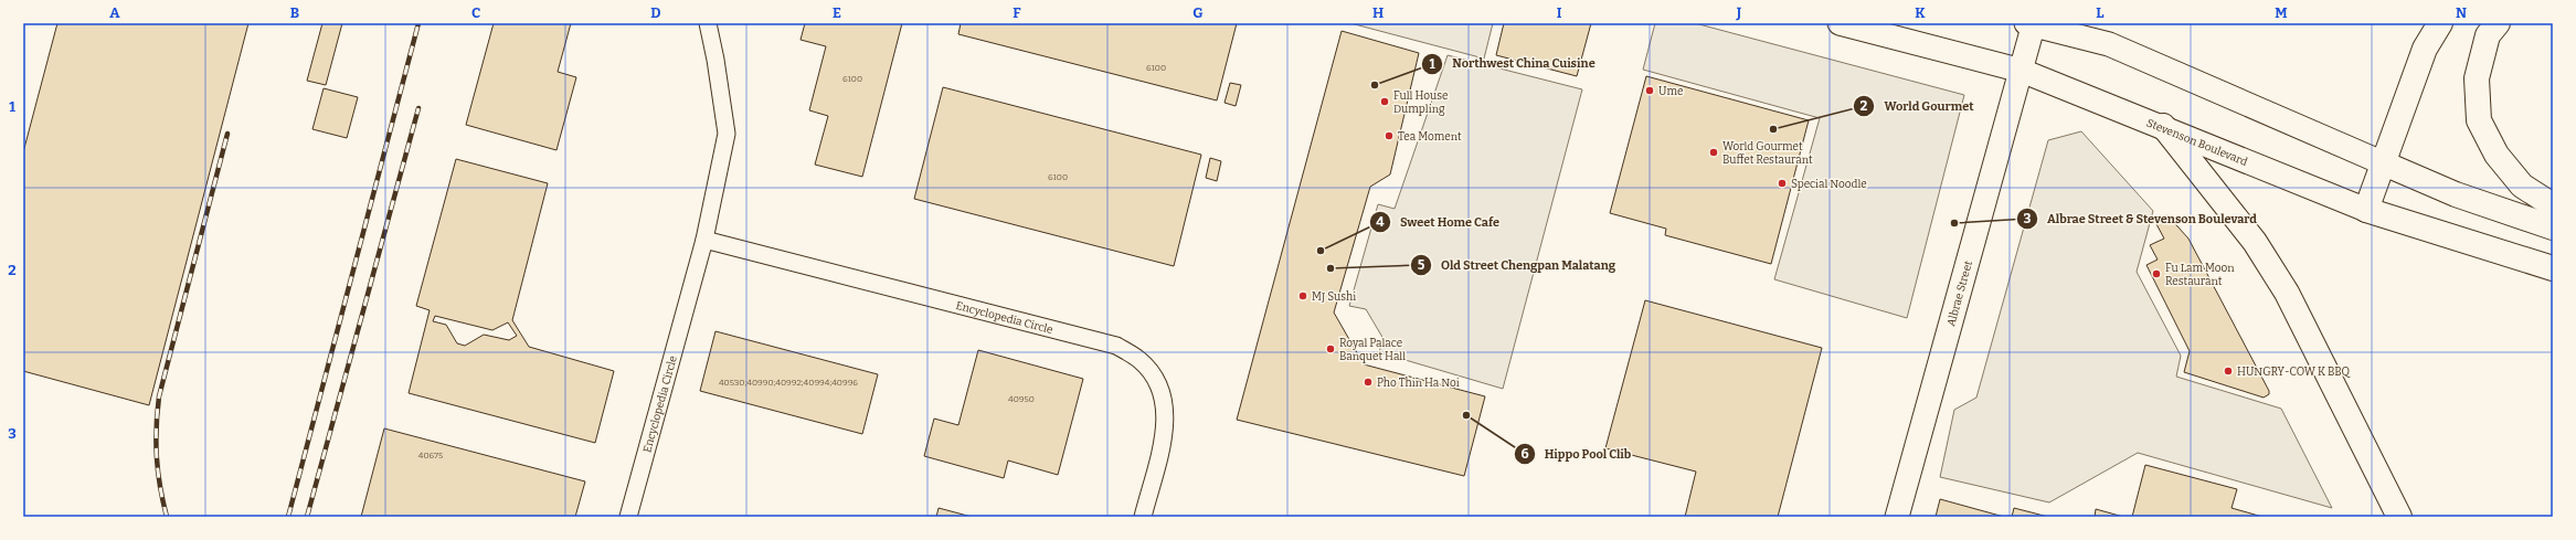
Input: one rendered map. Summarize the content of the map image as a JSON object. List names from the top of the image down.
{
  "streets": {
    "main road": ["Stevenson Boulevard", "Albrae Street"],
    "street": ["Encyclopedia Circle"]
  },
  "crossings": [
    ["Stevenson Boulevard", "Albrae Street"]
  ],
  "places": [
    "Northwest China Cuisine",
    "Ume",
    "Full House Dumpling",
    "World Gourmet",
    "Tea Moment",
    "World Gourmet Buffet Restaurant",
    "Special Noodle",
    "Albrae Street & Stevenson Boulevard",
    "Sweet Home Cafe",
    "Old Street Chengpan Malatang",
    "Fu Lam Moon Restaurant",
    "MJ Sushi",
    "Royal Palace Banquet Hall",
    "HUNGRY-COW K BBQ",
    "Pho Thin Ha Noi",
    "Hippo Pool Clib"
  ],
  "house_numbers": [
    "6100",
    "6100",
    "6100",
    "40530;40990;40992;40994;40996",
    "40950",
    "40675"
  ],
  "grid": {
    "columns": [
      "A",
      "B",
      "C",
      "D",
      "E",
      "F",
      "G",
      "H",
      "I",
      "J",
      "K",
      "L",
      "M",
      "N"
    ],
    "rows": ["1", "2", "3"]
  }
}
